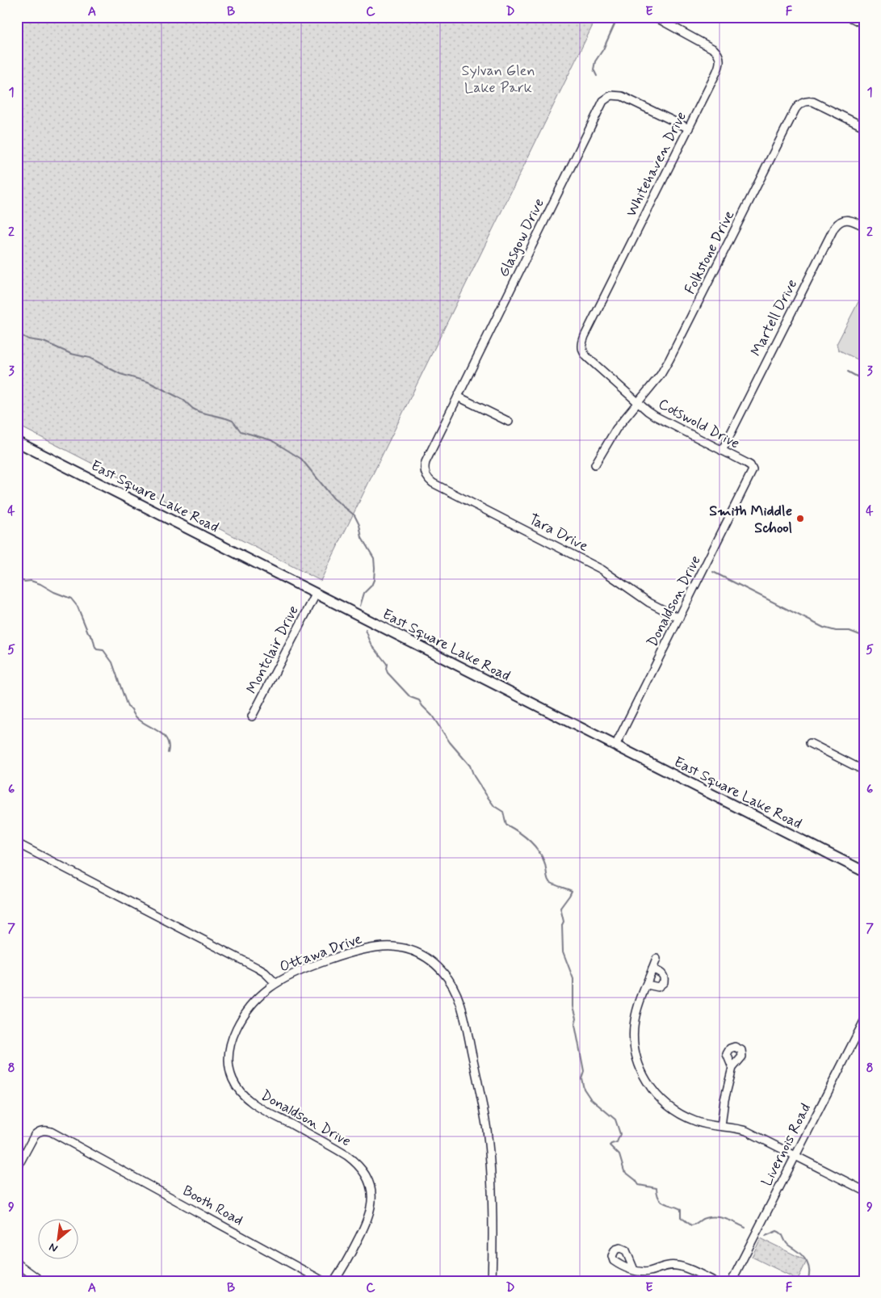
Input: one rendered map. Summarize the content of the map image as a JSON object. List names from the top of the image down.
{
  "streets": {
    "main road": ["East Square Lake Road"],
    "street": [
      "Whitehaven Drive",
      "Glasgow Drive",
      "Folkstone Drive",
      "Martell Drive",
      "Cotswold Drive",
      "Tara Drive",
      "Donaldson Drive",
      "Montclair Drive",
      "Ottawa Drive",
      "Livernois Road",
      "Booth Road"
    ]
  },
  "crossings": [
    ["Whitehaven Drive", "Glasgow Drive"],
    ["Whitehaven Drive", "Cotswold Drive"],
    ["Glasgow Drive", "Tara Drive"],
    ["Folkstone Drive", "Cotswold Drive"],
    ["Martell Drive", "Cotswold Drive"],
    ["Cotswold Drive", "Donaldson Drive"],
    ["East Square Lake Road", "Donaldson Drive"],
    ["East Square Lake Road", "Montclair Drive"],
    ["Tara Drive", "Donaldson Drive"],
    ["Donaldson Drive", "Ottawa Drive"]
  ],
  "parks": ["Sylvan Glen Lake Park"],
  "places": ["Smith Middle School"],
  "north": "bottom left",
  "grid": {
    "columns": [
      "A",
      "B",
      "C",
      "D",
      "E",
      "F"
    ],
    "rows": [
      "1",
      "2",
      "3",
      "4",
      "5",
      "6",
      "7",
      "8",
      "9"
    ]
  }
}
